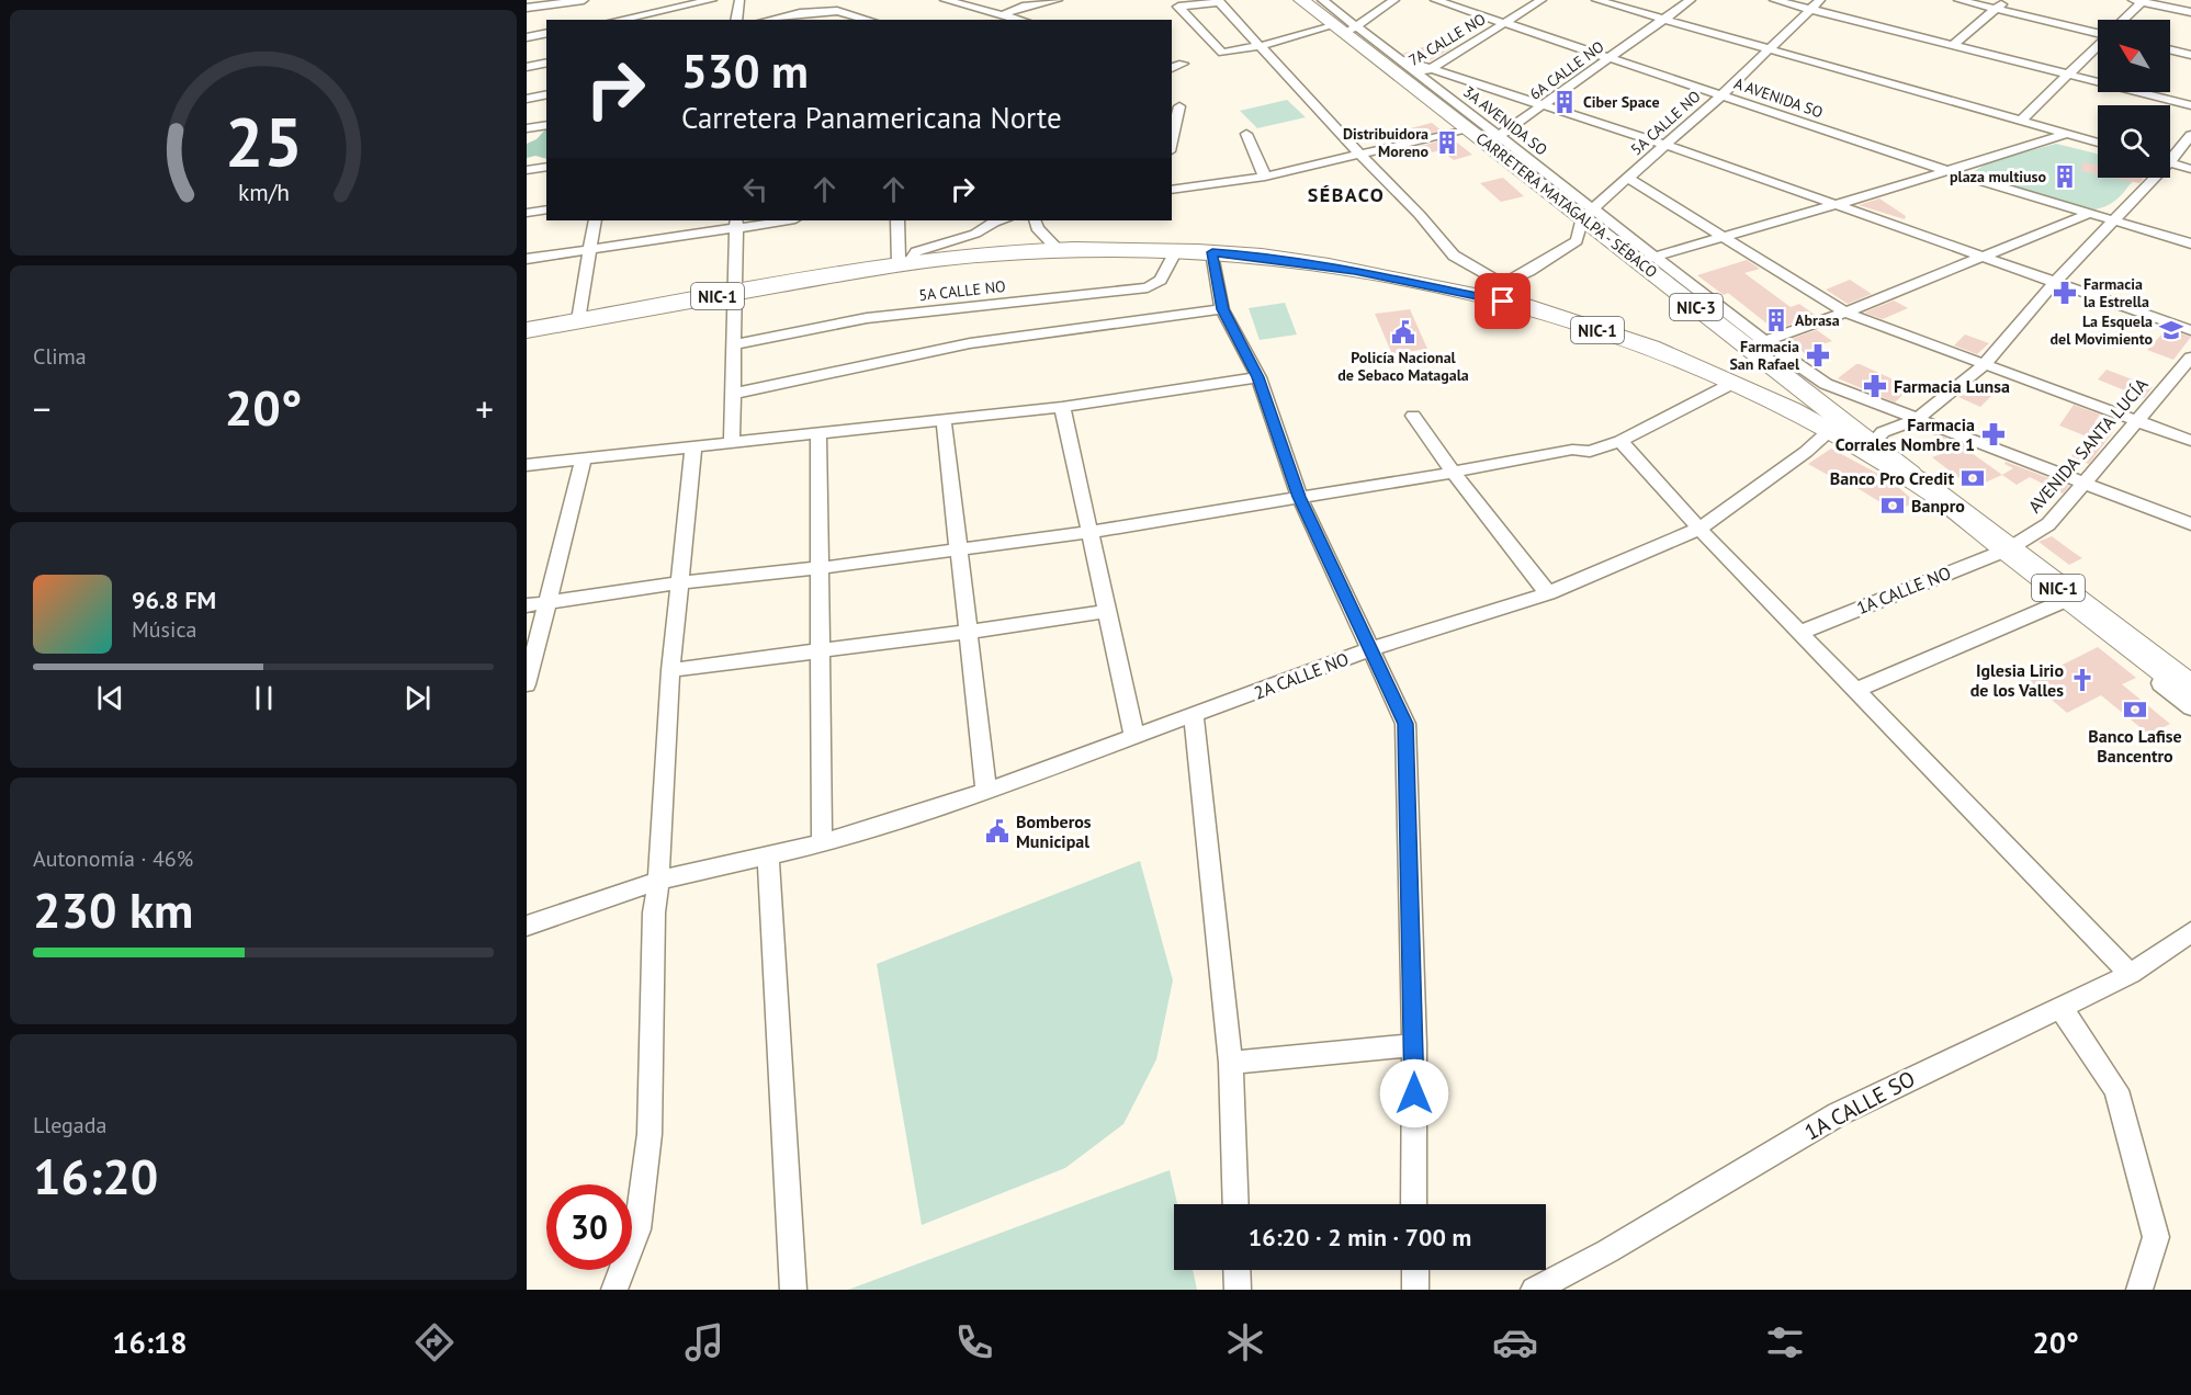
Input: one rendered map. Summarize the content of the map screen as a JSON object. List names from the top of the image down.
{
  "streets": {
    "highway": ["NIC-1"],
    "main road": ["CARRETERA MATAGALPA - SÉBACO", "NIC-3"],
    "street": [
      "7A CALLE NO",
      "6A CALLE NO",
      "A AVENIDA SO",
      "3A AVENIDA SO",
      "5A CALLE NO",
      "AVENIDA SANTA LUCÍA",
      "1A CALLE NO",
      "2A CALLE NO",
      "1A CALLE SO"
    ]
  },
  "crossings": [
    ["7A CALLE NO", "A AVENIDA SO"],
    ["7A CALLE NO", "3A AVENIDA SO"],
    ["7A CALLE NO", "CARRETERA MATAGALPA - SÉBACO"],
    ["6A CALLE NO", "A AVENIDA SO"],
    ["6A CALLE NO", "3A AVENIDA SO"],
    ["6A CALLE NO", "CARRETERA MATAGALPA - SÉBACO"],
    ["A AVENIDA SO", "5A CALLE NO"],
    ["3A AVENIDA SO", "CARRETERA MATAGALPA - SÉBACO"],
    ["5A CALLE NO", "CARRETERA MATAGALPA - SÉBACO"],
    ["5A CALLE NO", "NIC-1"],
    ["CARRETERA MATAGALPA - SÉBACO", "NIC-1"],
    ["NIC-1", "AVENIDA SANTA LUCÍA"],
    ["NIC-1", "1A CALLE NO"],
    ["NIC-1", "2A CALLE NO"],
    ["AVENIDA SANTA LUCÍA", "1A CALLE NO"]
  ],
  "districts": ["SÉBACO"],
  "places": {
    "building": [
      "Ciber Space",
      "Distribuidora Moreno",
      "plaza multiuso",
      "Abrasa"
    ],
    "pharmacy": [
      "Farmacia la Estrella",
      "Farmacia San Rafael",
      "Farmacia Lunsa",
      "Farmacia Corrales Nombre 1"
    ],
    "school or university": ["La Esquela del Movimiento"],
    "public building": ["Policía Nacional de Sebaco Matagala", "Bomberos Municipal"],
    "bank": ["Banco Pro Credit", "Banpro", "Banco Lafise Bancentro"],
    "church": ["Iglesia Lirio de los Valles"]
  },
  "north": "top left",
  "page": {
    "turn": ["530 m", "Carretera Panamericana Norte"],
    "tile": [
      "Clima",
      ["Autonomía · 46%", "230 km"],
      ["Llegada", "16:20"]
    ],
    "heat": ["−", "20°", "+"],
    "song": ["96.8 FM", "Música"],
    "limit": "30",
    "trip": "16:20 · 2 min · 700 m",
    "tabs": ["16:18", "20°"],
    "gauge": ["25", "km/h"]
  }
}
